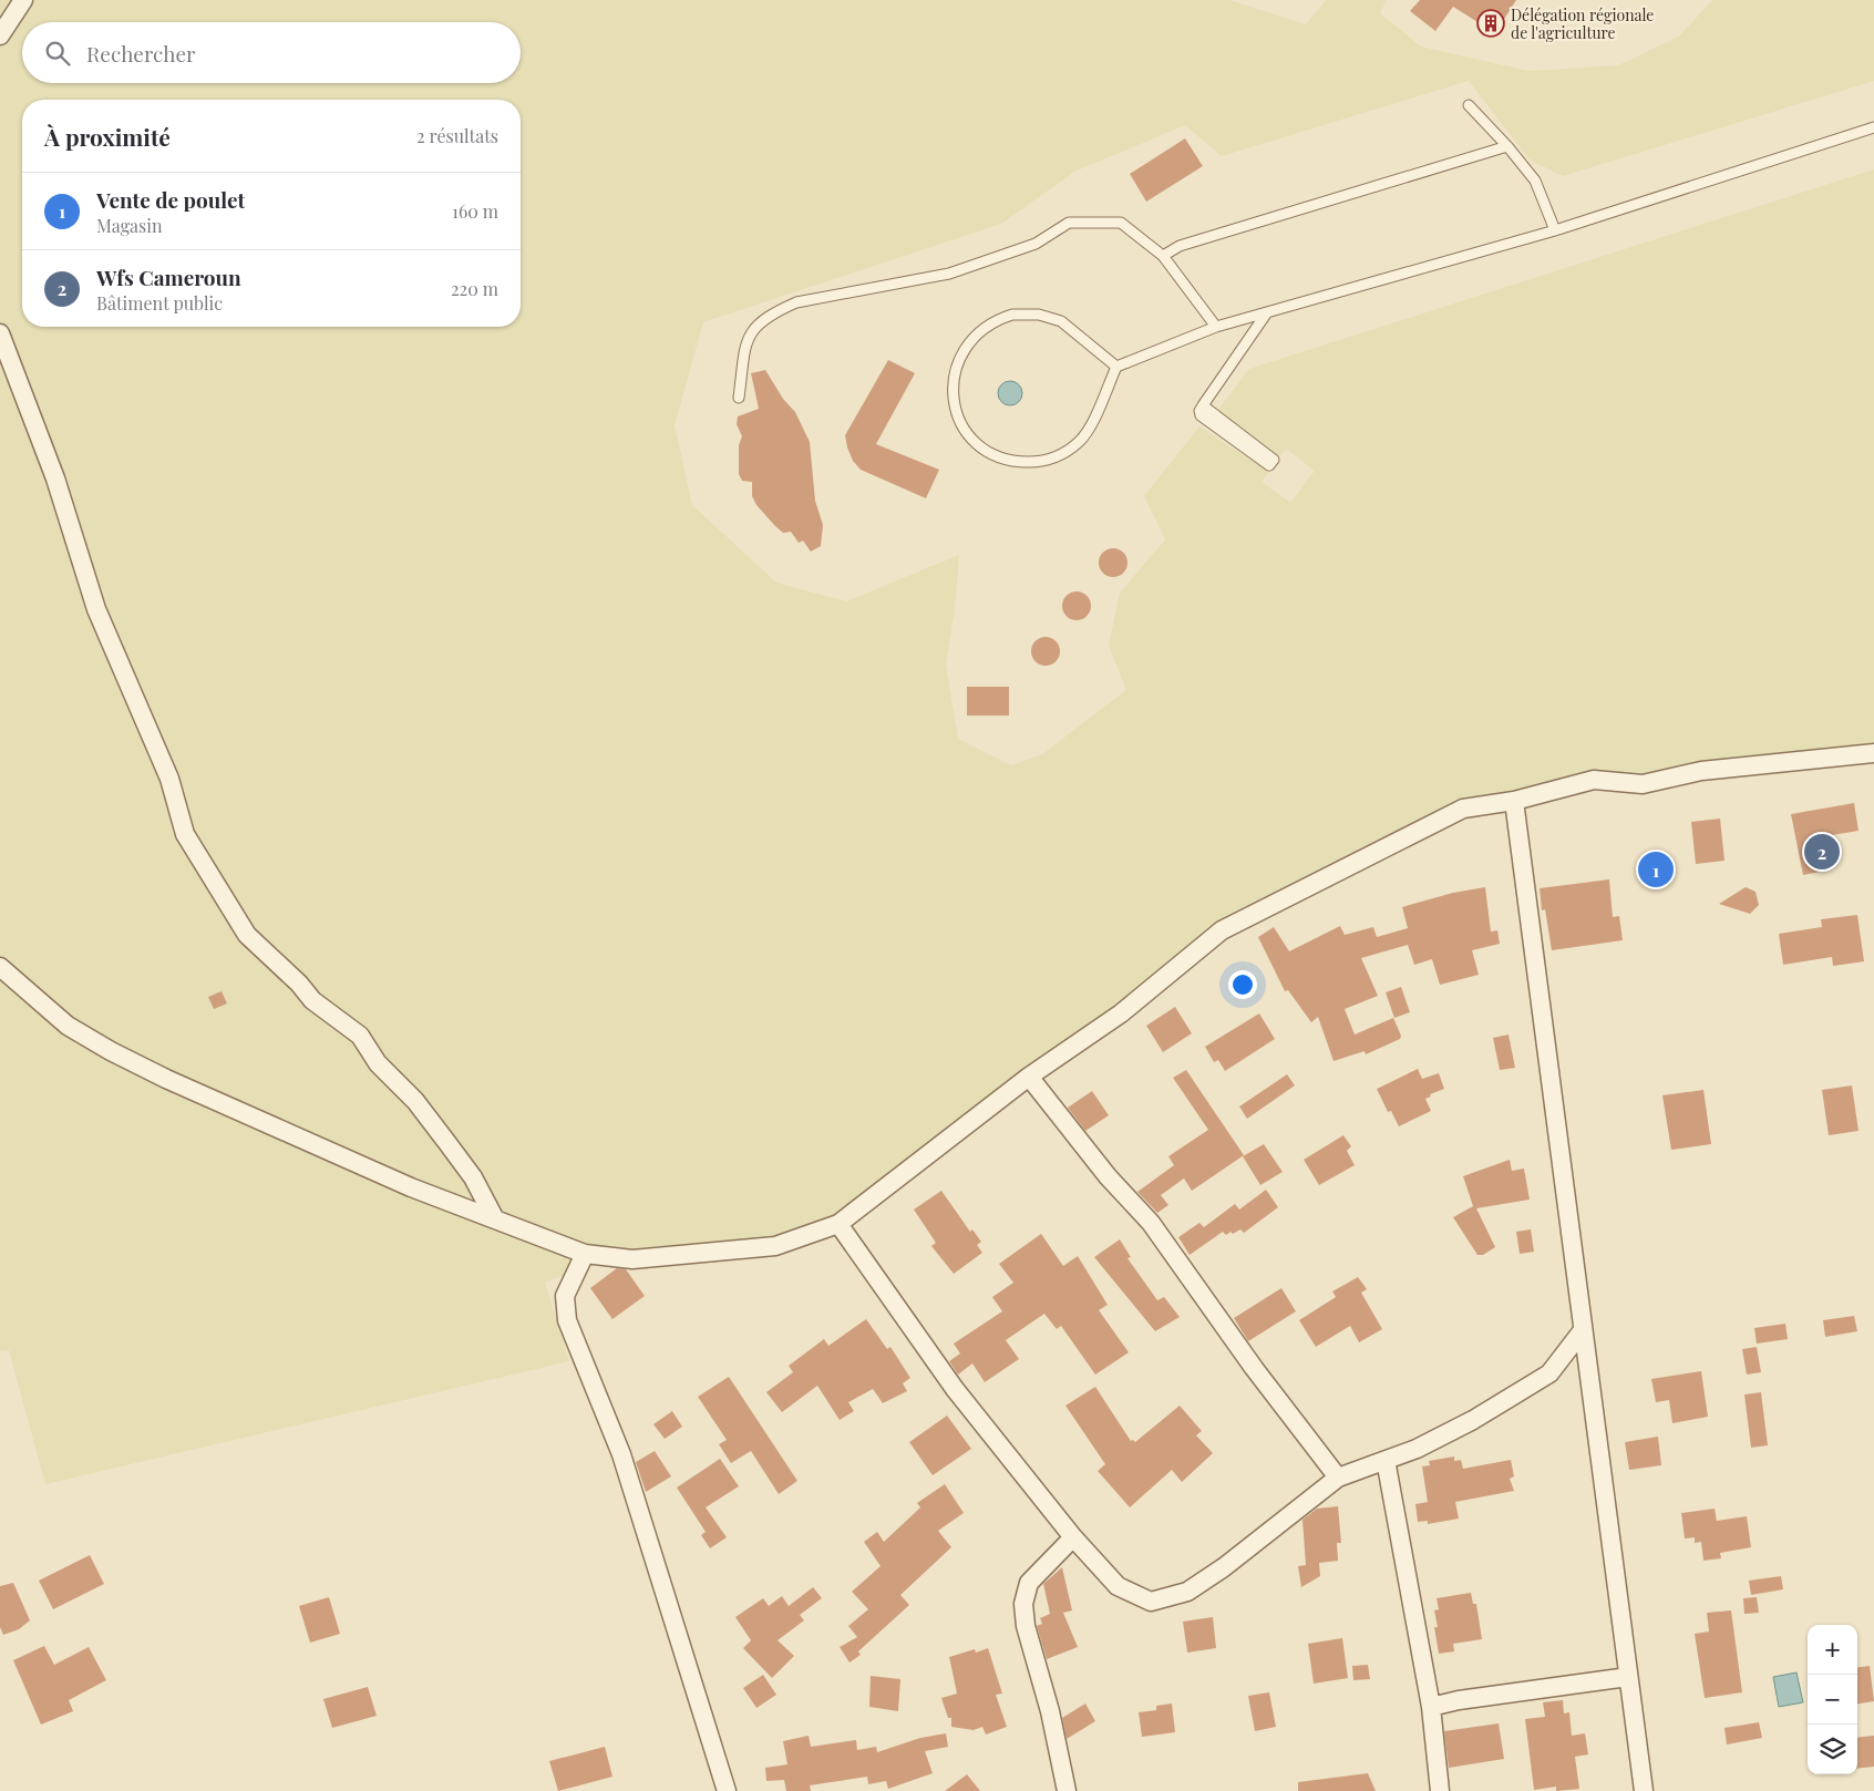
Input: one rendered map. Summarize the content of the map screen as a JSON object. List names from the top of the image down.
{
  "places": {
    "building": ["Délégation régionale de l'agriculture"]
  },
  "page": {
    "search": "Rechercher",
    "heading": ["À proximité", "2 résultats"],
    "list": [
      {
        "mark": "1",
        "name": "Vente de poulet",
        "note": "Magasin",
        "value": "160 m"
      },
      {
        "mark": "2",
        "name": "Wfs Cameroun",
        "note": "Bâtiment public",
        "value": "220 m"
      }
    ],
    "pins": ["2", "1"],
    "map_buttons": ["+", "−"]
  }
}
